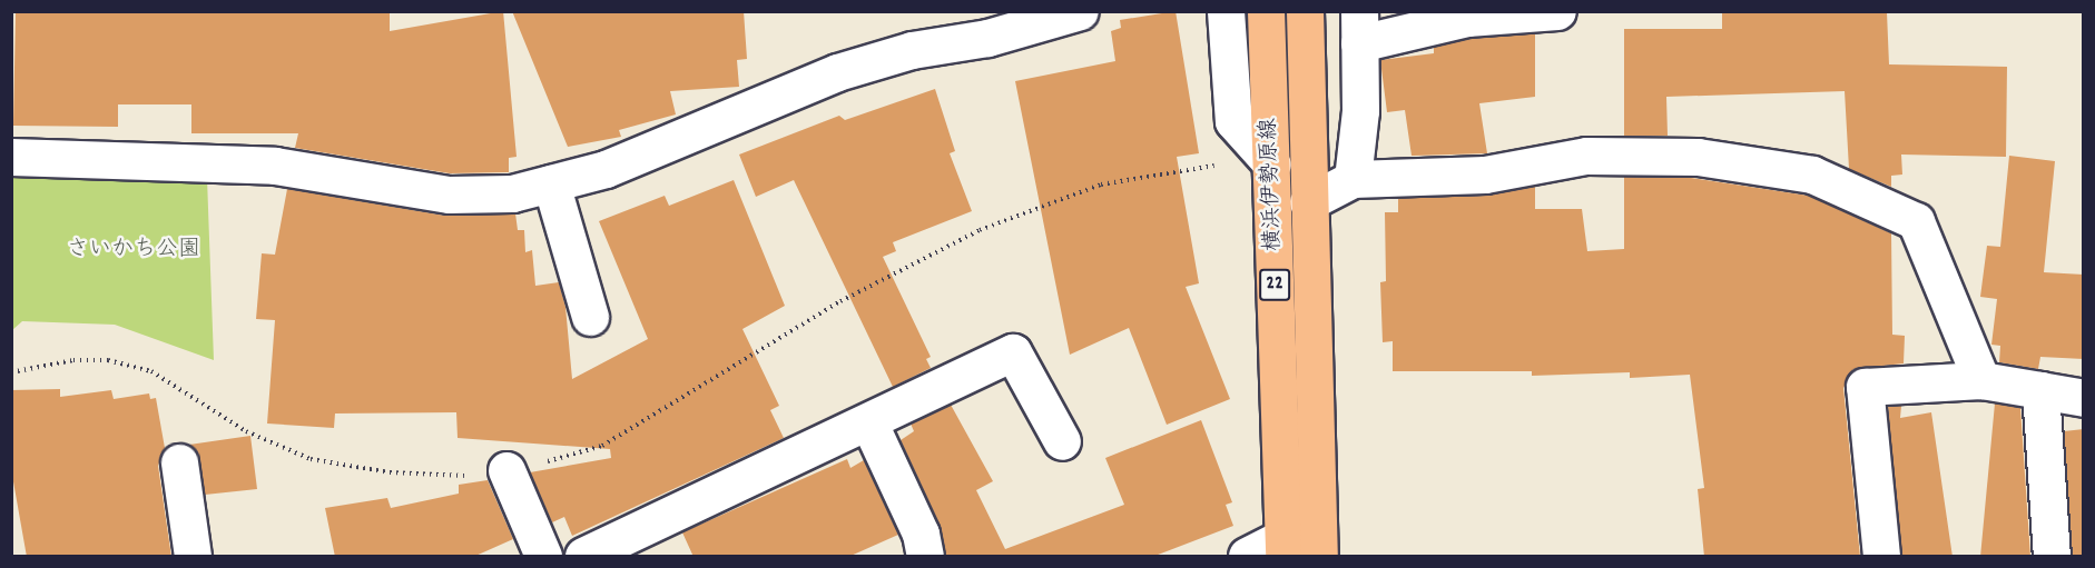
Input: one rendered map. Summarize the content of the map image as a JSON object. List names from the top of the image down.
{
  "streets": {
    "main road": ["横浜伊勢原線", "22"]
  },
  "parks": ["さいかち公園"]
}
